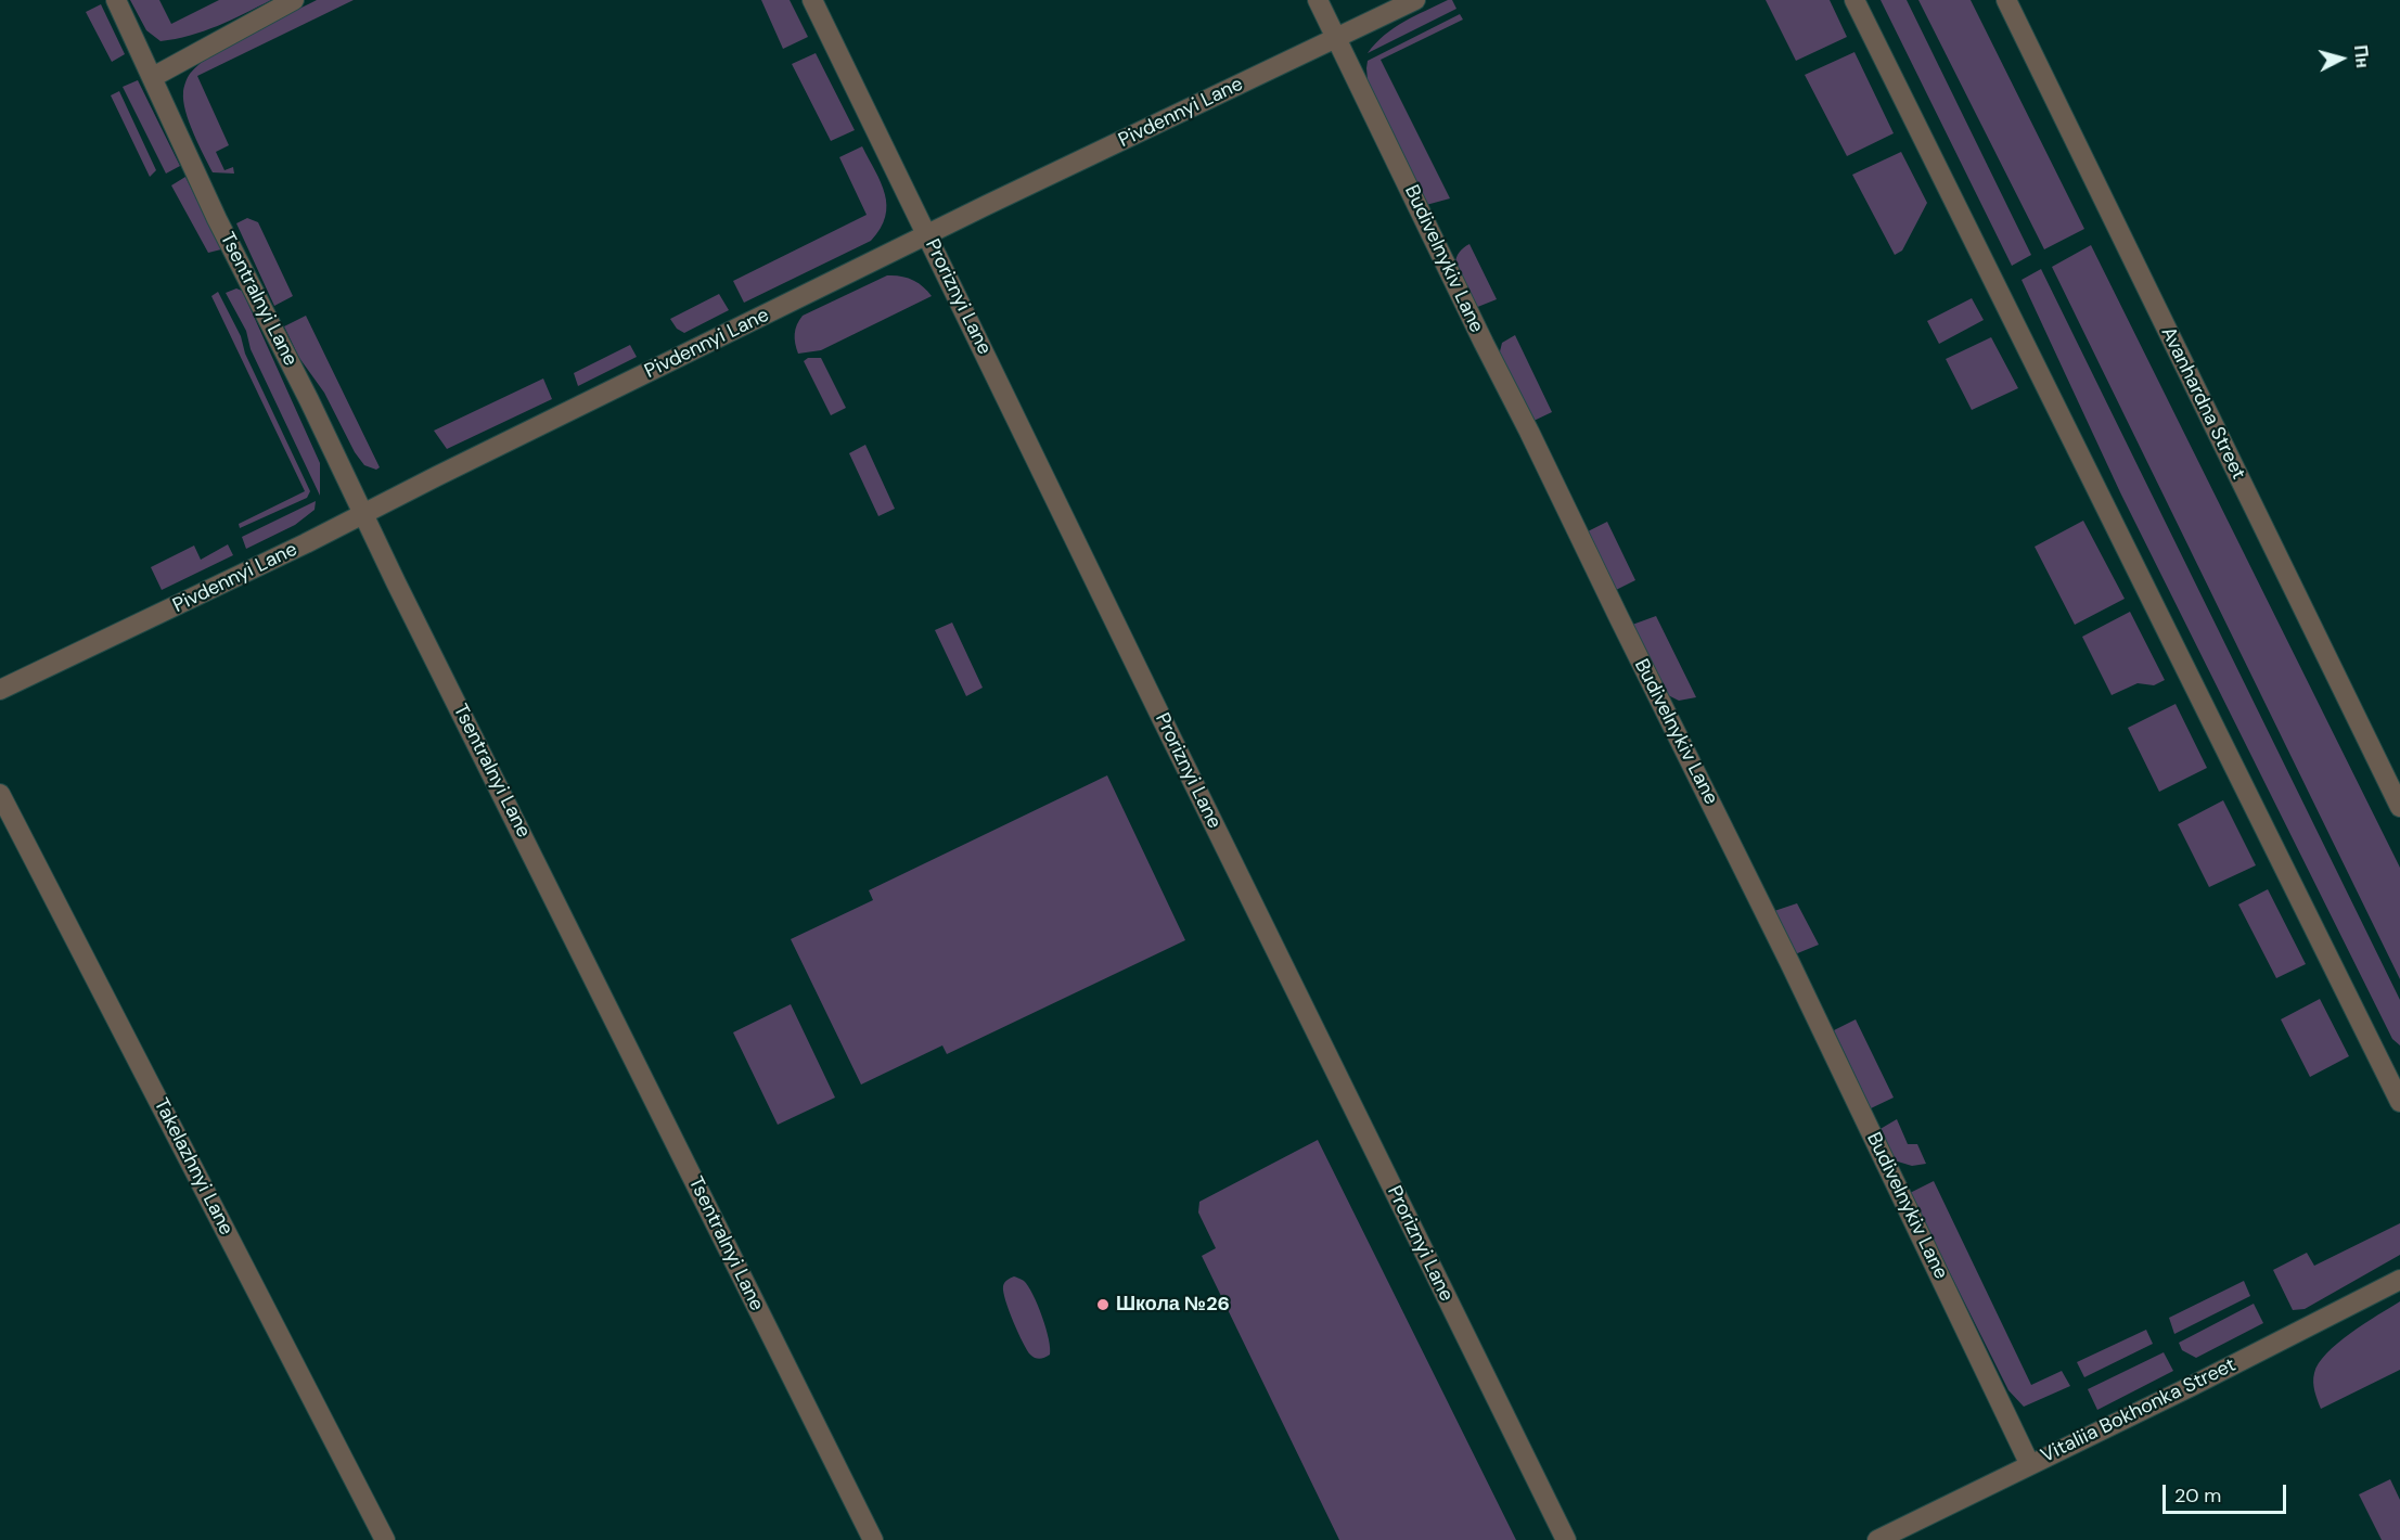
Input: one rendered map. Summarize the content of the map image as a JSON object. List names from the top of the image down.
{
  "streets": {
    "street": [
      "Pivdennyi Lane",
      "Budivelnykiv Lane",
      "Proriznyi Lane",
      "Tsentralnyi Lane",
      "Avanhardna Street",
      "Takelazhnyi Lane",
      "Vitaliia Bokhonka Street"
    ]
  },
  "crossings": [
    ["Pivdennyi Lane", "Budivelnykiv Lane"],
    ["Pivdennyi Lane", "Proriznyi Lane"],
    ["Pivdennyi Lane", "Tsentralnyi Lane"],
    ["Budivelnykiv Lane", "Vitaliia Bokhonka Street"]
  ],
  "places": ["Школа №26"],
  "scale_bar": "20 m",
  "north": "right"
}
